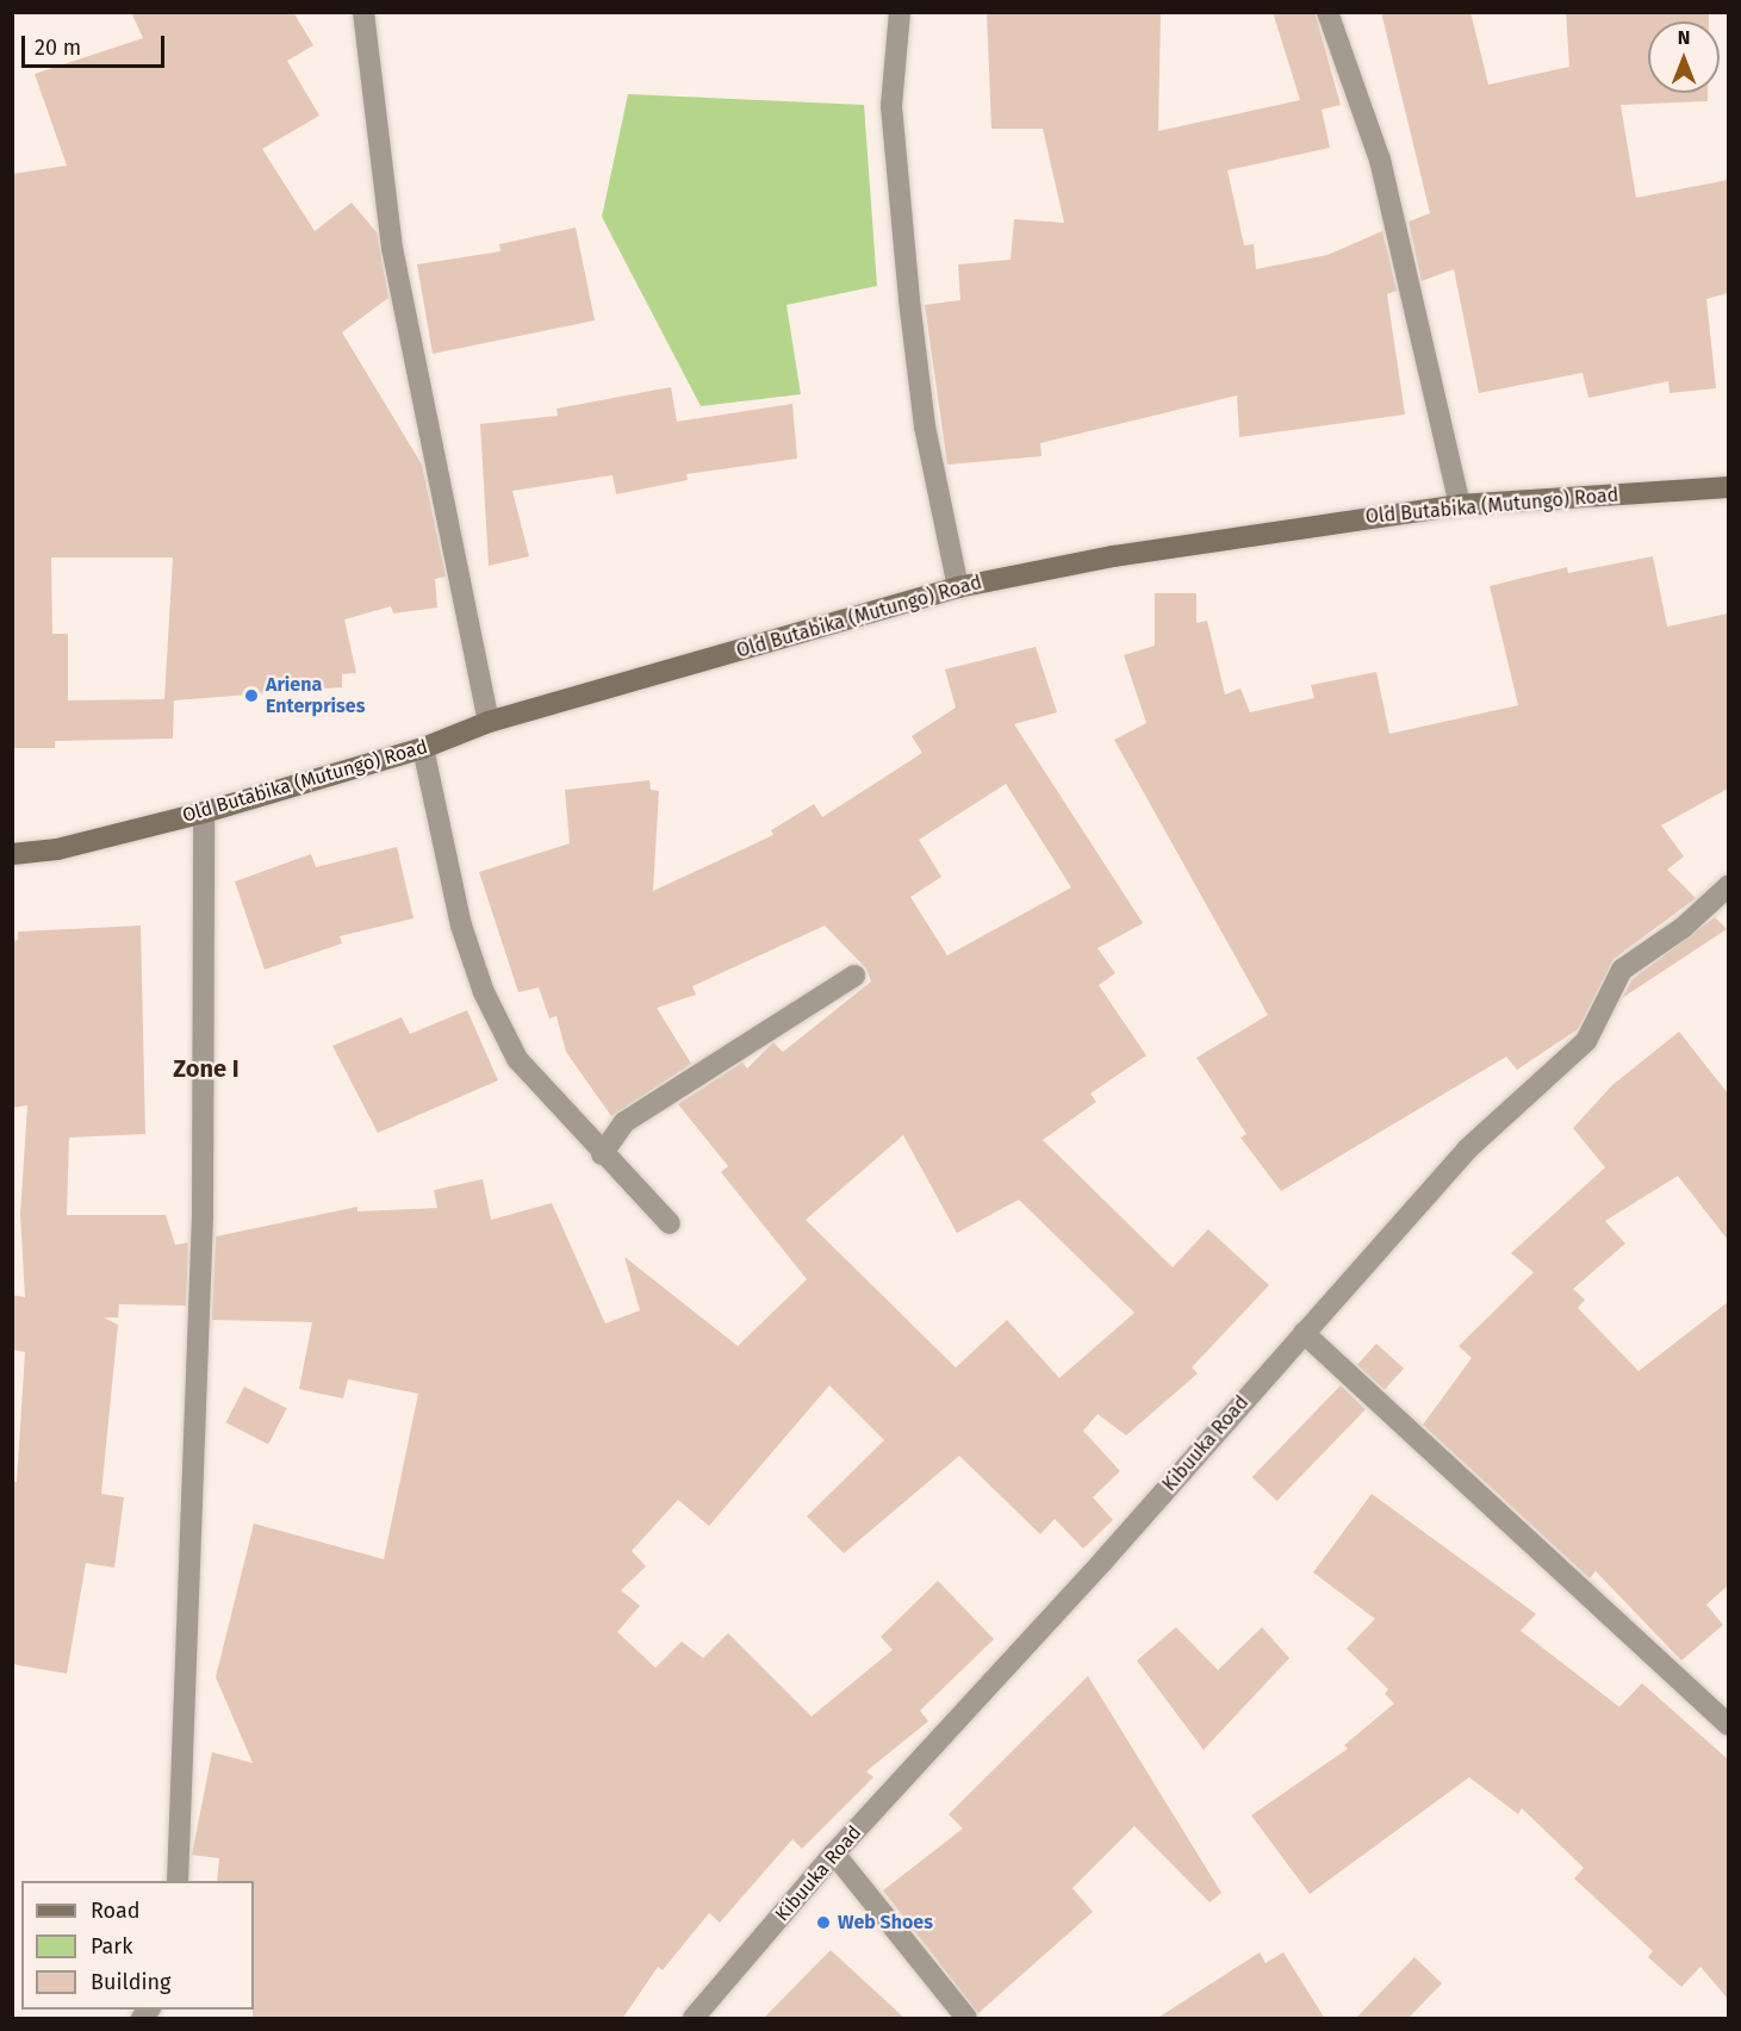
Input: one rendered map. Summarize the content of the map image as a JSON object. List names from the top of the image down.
{
  "streets": {
    "main road": ["Old Butabika (Mutungo) Road"],
    "street": ["Kibuuka Road"]
  },
  "districts": ["Zone I"],
  "places": ["Ariena Enterprises", "Web Shoes"],
  "legend": ["Road", "Park", "Building"],
  "scale_bar": "20 m",
  "north": "top"
}
